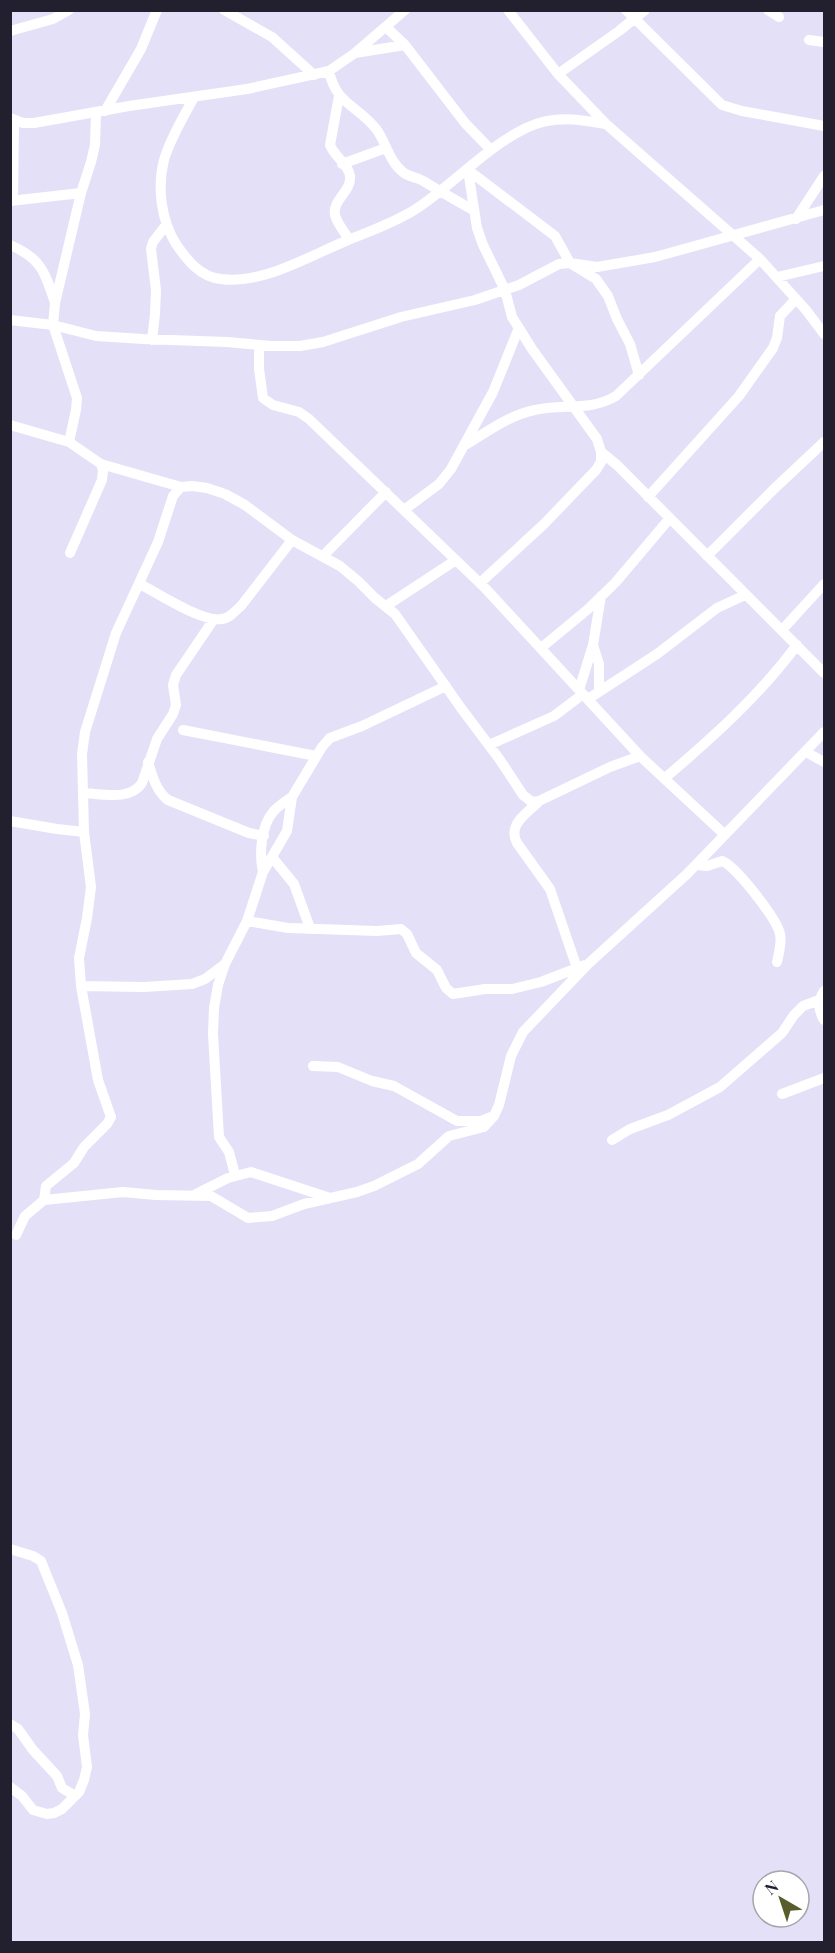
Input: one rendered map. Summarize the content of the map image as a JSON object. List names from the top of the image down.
{
  "north": "top left"
}
